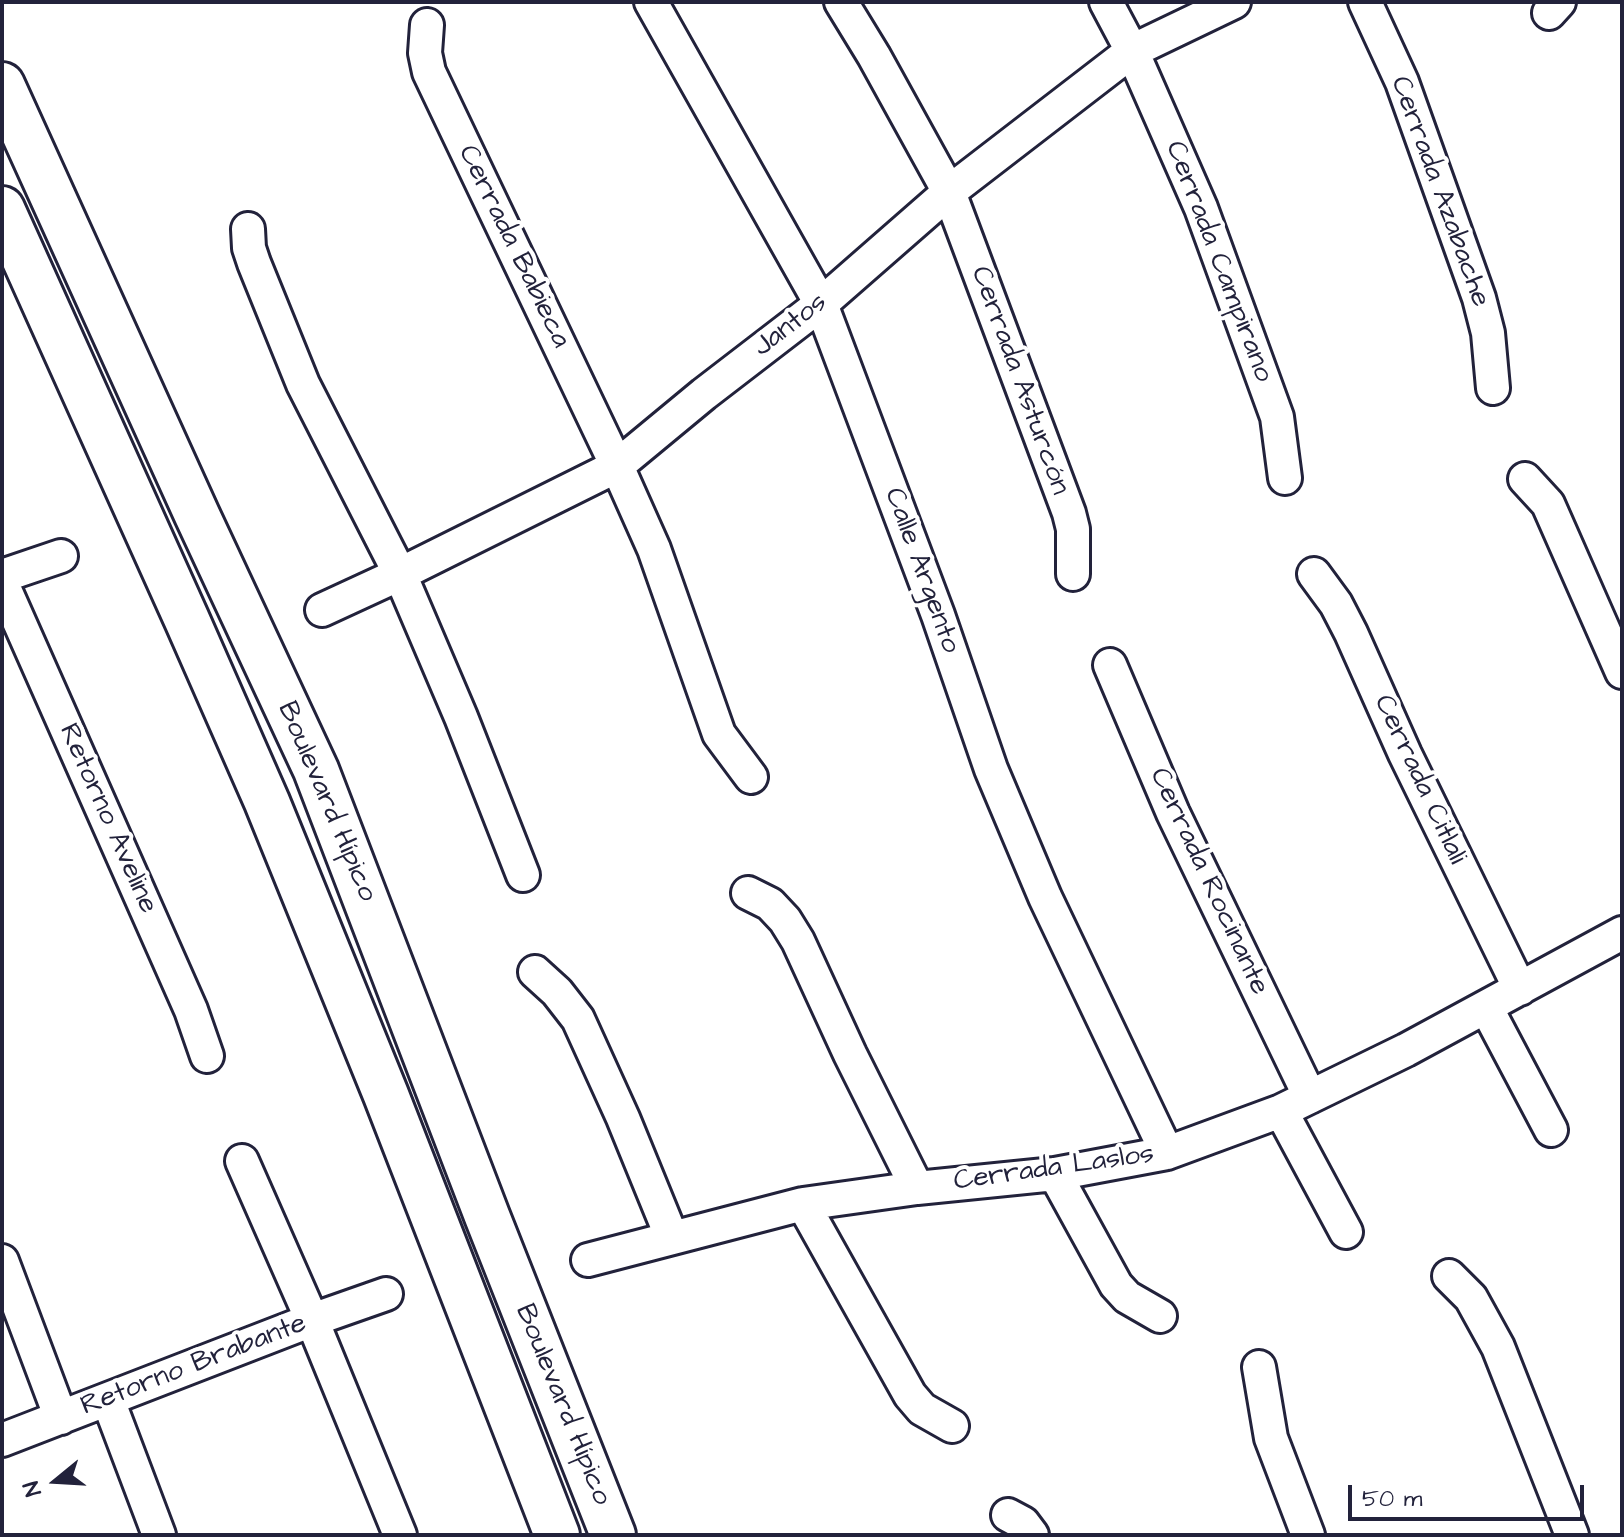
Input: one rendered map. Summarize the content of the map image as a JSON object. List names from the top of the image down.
{
  "streets": {
    "street": [
      "Cerrada Azabache",
      "Cerrada Babieca",
      "Cerrada Campirano",
      "Jantos",
      "Cerrada Asturcón",
      "Calle Argento",
      "Cerrada Citlali",
      "Boulevard Hípico",
      "Retorno Aveline",
      "Cerrada Rocinante",
      "Cerrada Laslos",
      "Retorno Brabante"
    ]
  },
  "crossings": [
    ["Cerrada Babieca", "Jantos"],
    ["Cerrada Campirano", "Jantos"],
    ["Jantos", "Cerrada Asturcón"],
    ["Jantos", "Calle Argento"],
    ["Calle Argento", "Cerrada Laslos"],
    ["Cerrada Citlali", "Cerrada Laslos"],
    ["Cerrada Rocinante", "Cerrada Laslos"]
  ],
  "scale_bar": "50 m",
  "north": "left"
}
